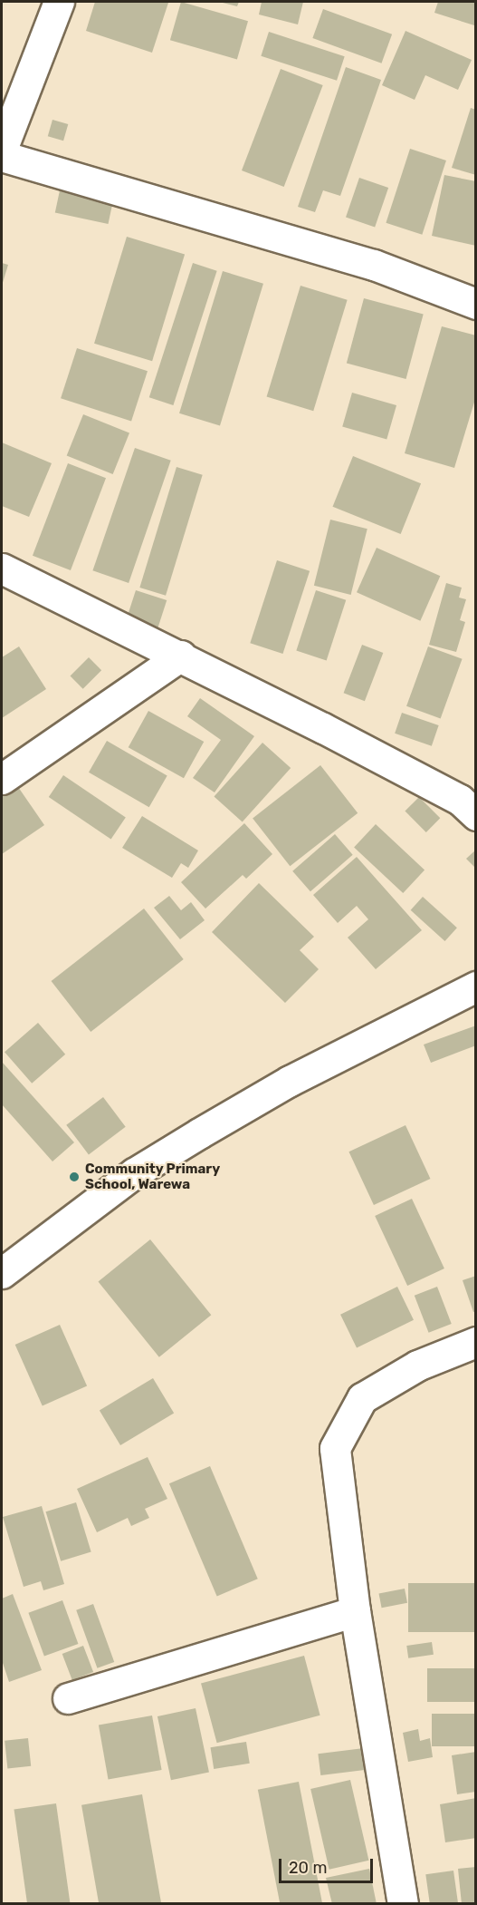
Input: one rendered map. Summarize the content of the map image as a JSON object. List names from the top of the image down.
{
  "places": ["Community Primary School, Warewa"],
  "scale_bar": "20 m"
}
